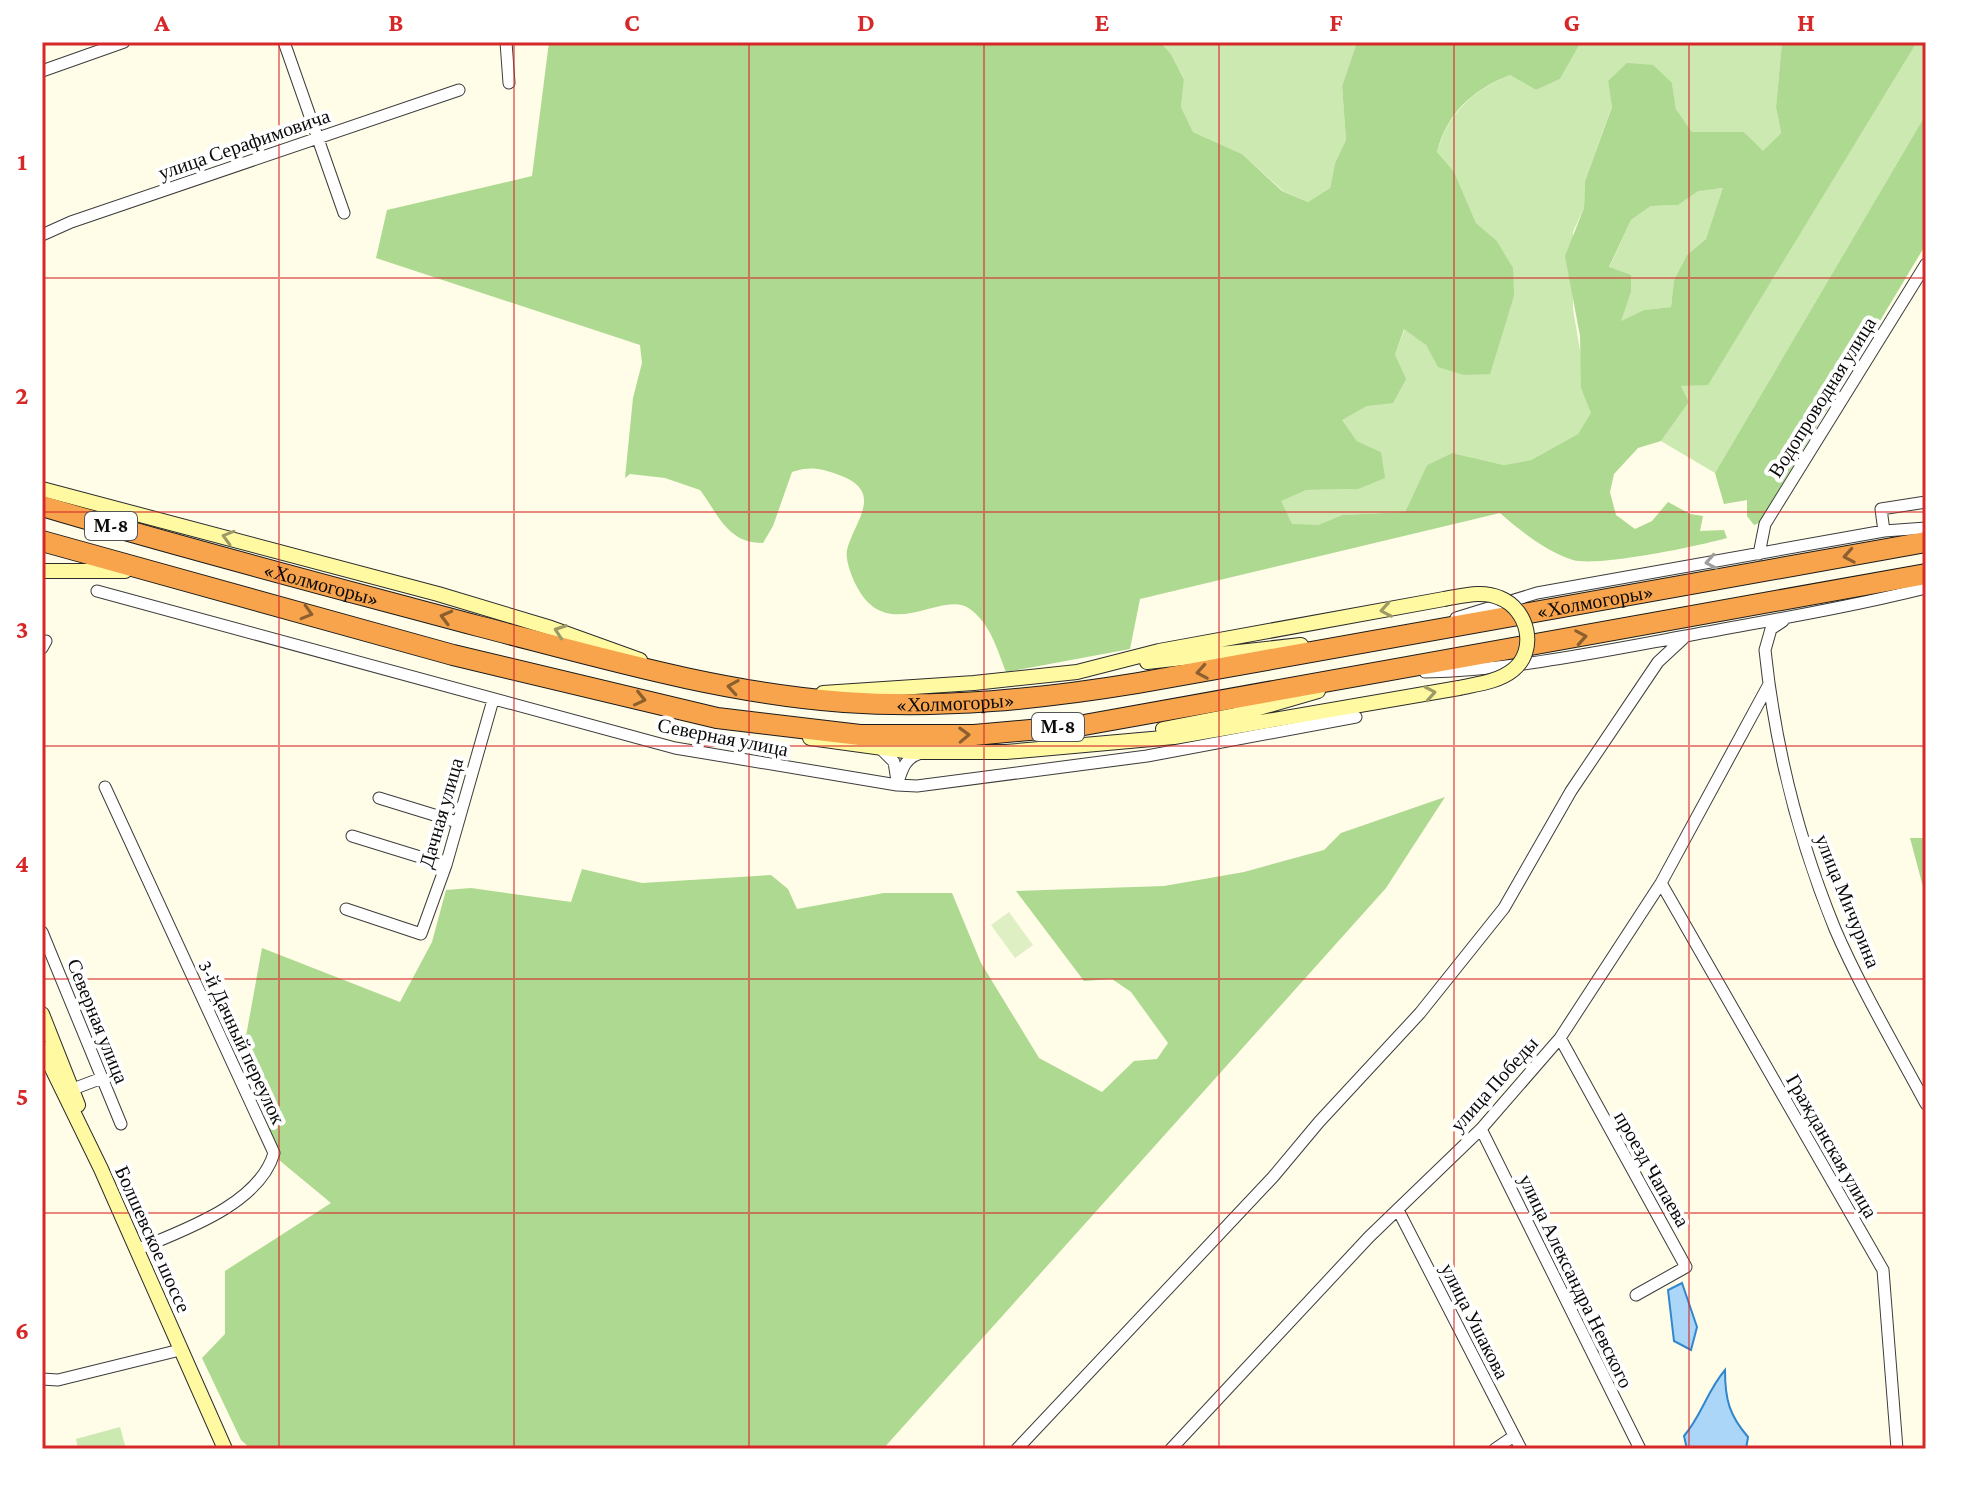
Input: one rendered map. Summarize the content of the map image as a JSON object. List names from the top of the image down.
{
  "streets": {
    "highway": ["М-8", "«Холмогоры»"],
    "main road": ["Болшевское шоссе"],
    "street": [
      "улица Серафимовича",
      "Водопроводная улица",
      "Северная улица",
      "Дачная улица",
      "улица Мичурина",
      "3-й Дачный переулок",
      "улица Победы",
      "Гражданская улица",
      "проезд Чапаева",
      "улица Александра Невского",
      "улица Ушакова"
    ]
  },
  "crossings": [
    ["Северная улица", "Дачная улица"],
    ["улица Мичурина", "улица Победы"],
    ["3-й Дачный переулок", "Болшевское шоссе"],
    ["улица Победы", "Гражданская улица"],
    ["улица Победы", "проезд Чапаева"],
    ["улица Победы", "улица Александра Невского"],
    ["улица Победы", "улица Ушакова"]
  ],
  "grid": {
    "columns": [
      "A",
      "B",
      "C",
      "D",
      "E",
      "F",
      "G",
      "H"
    ],
    "rows": [
      "1",
      "2",
      "3",
      "4",
      "5",
      "6"
    ]
  }
}
